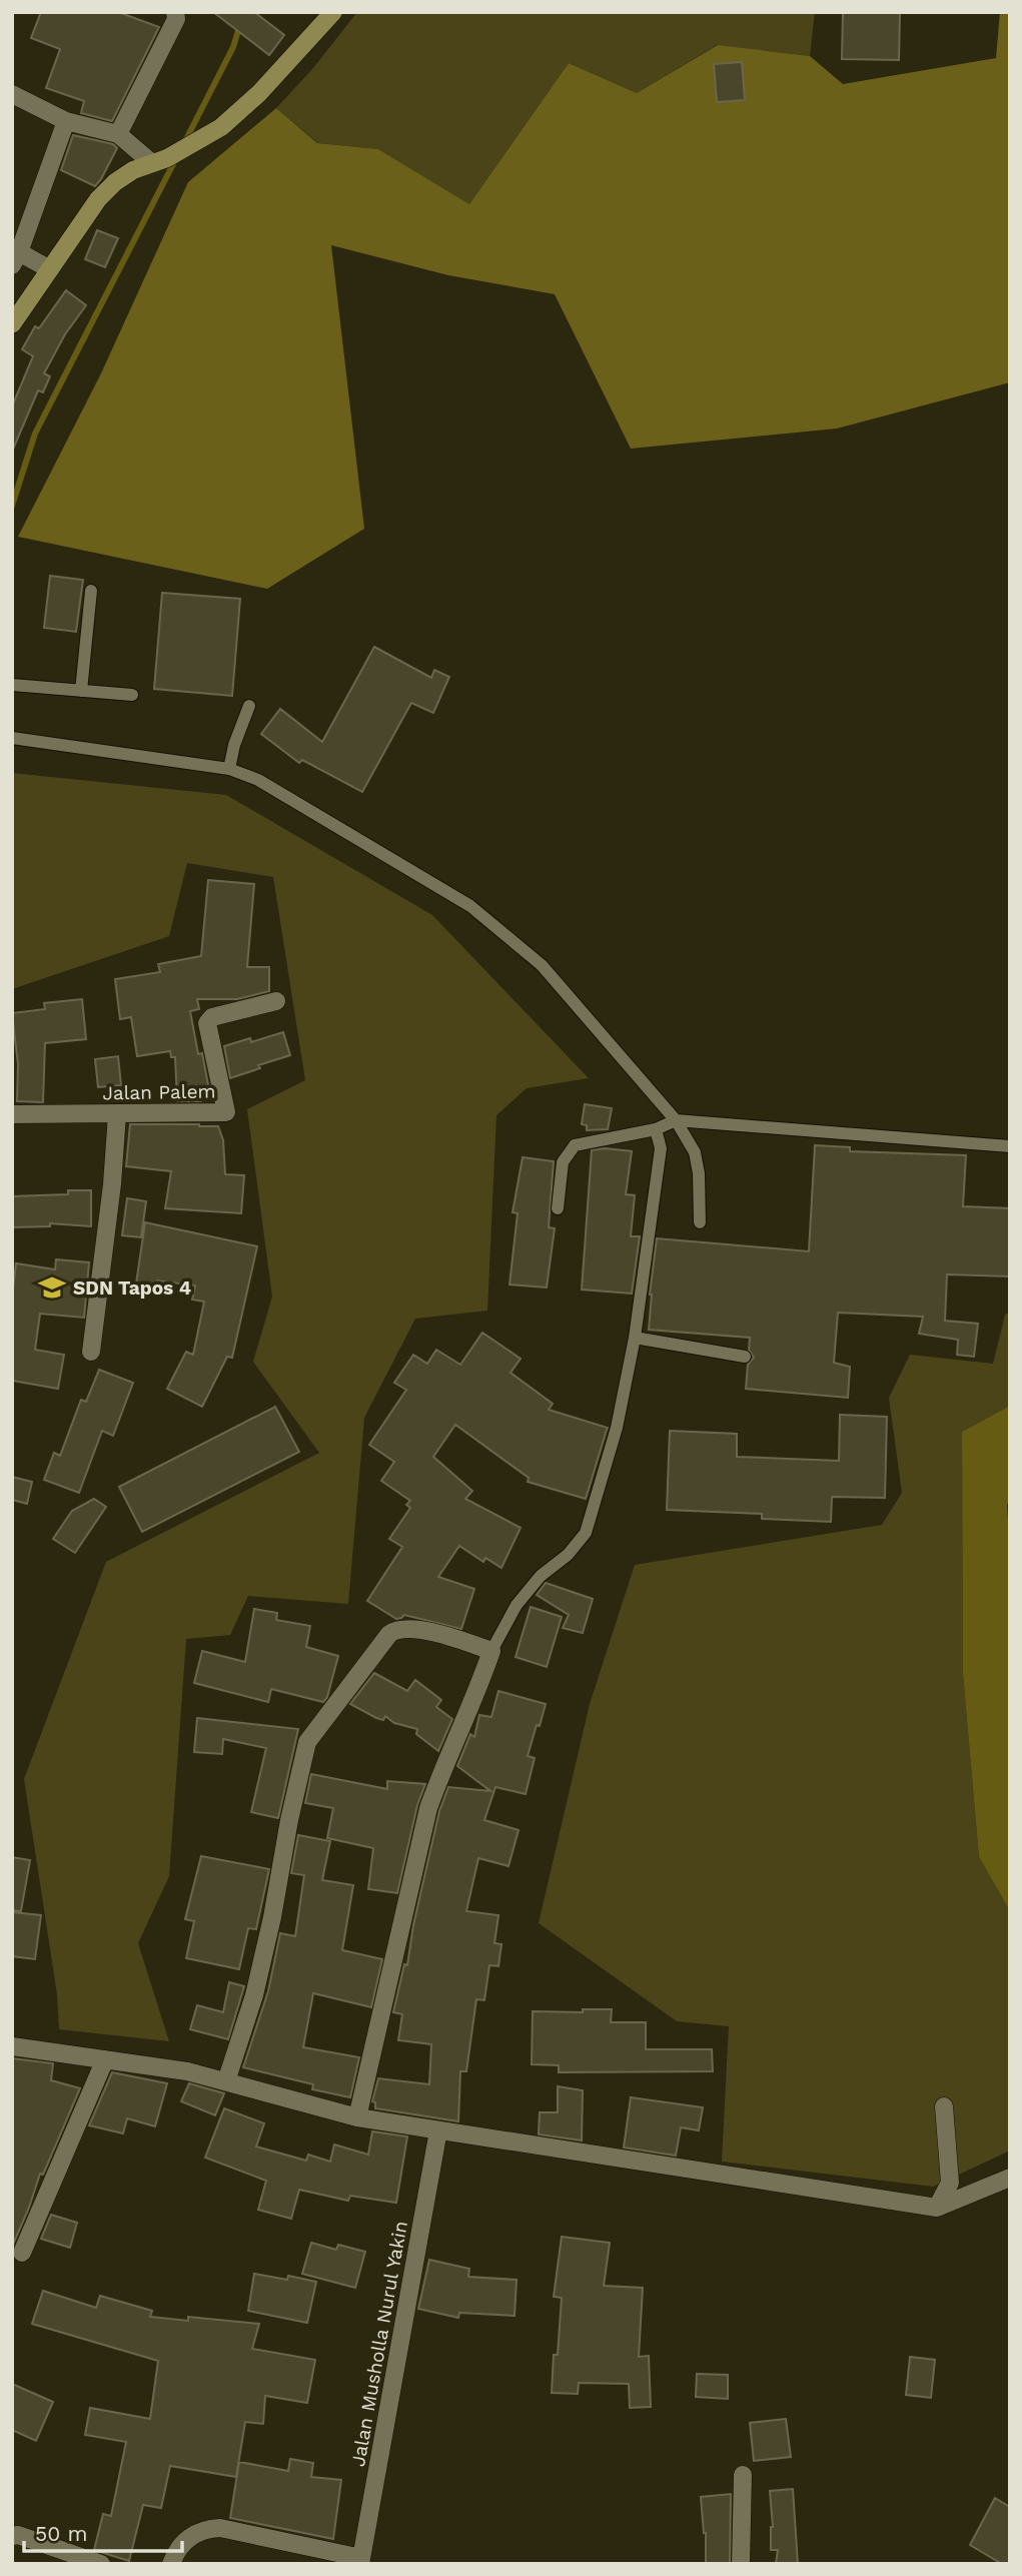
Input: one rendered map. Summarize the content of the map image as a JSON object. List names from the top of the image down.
{
  "streets": {
    "street": ["Jalan Palem", "Jalan Musholla Nurul Yakin"]
  },
  "places": {
    "school or university": ["SDN Tapos 4"]
  },
  "scale_bar": "50 m"
}
